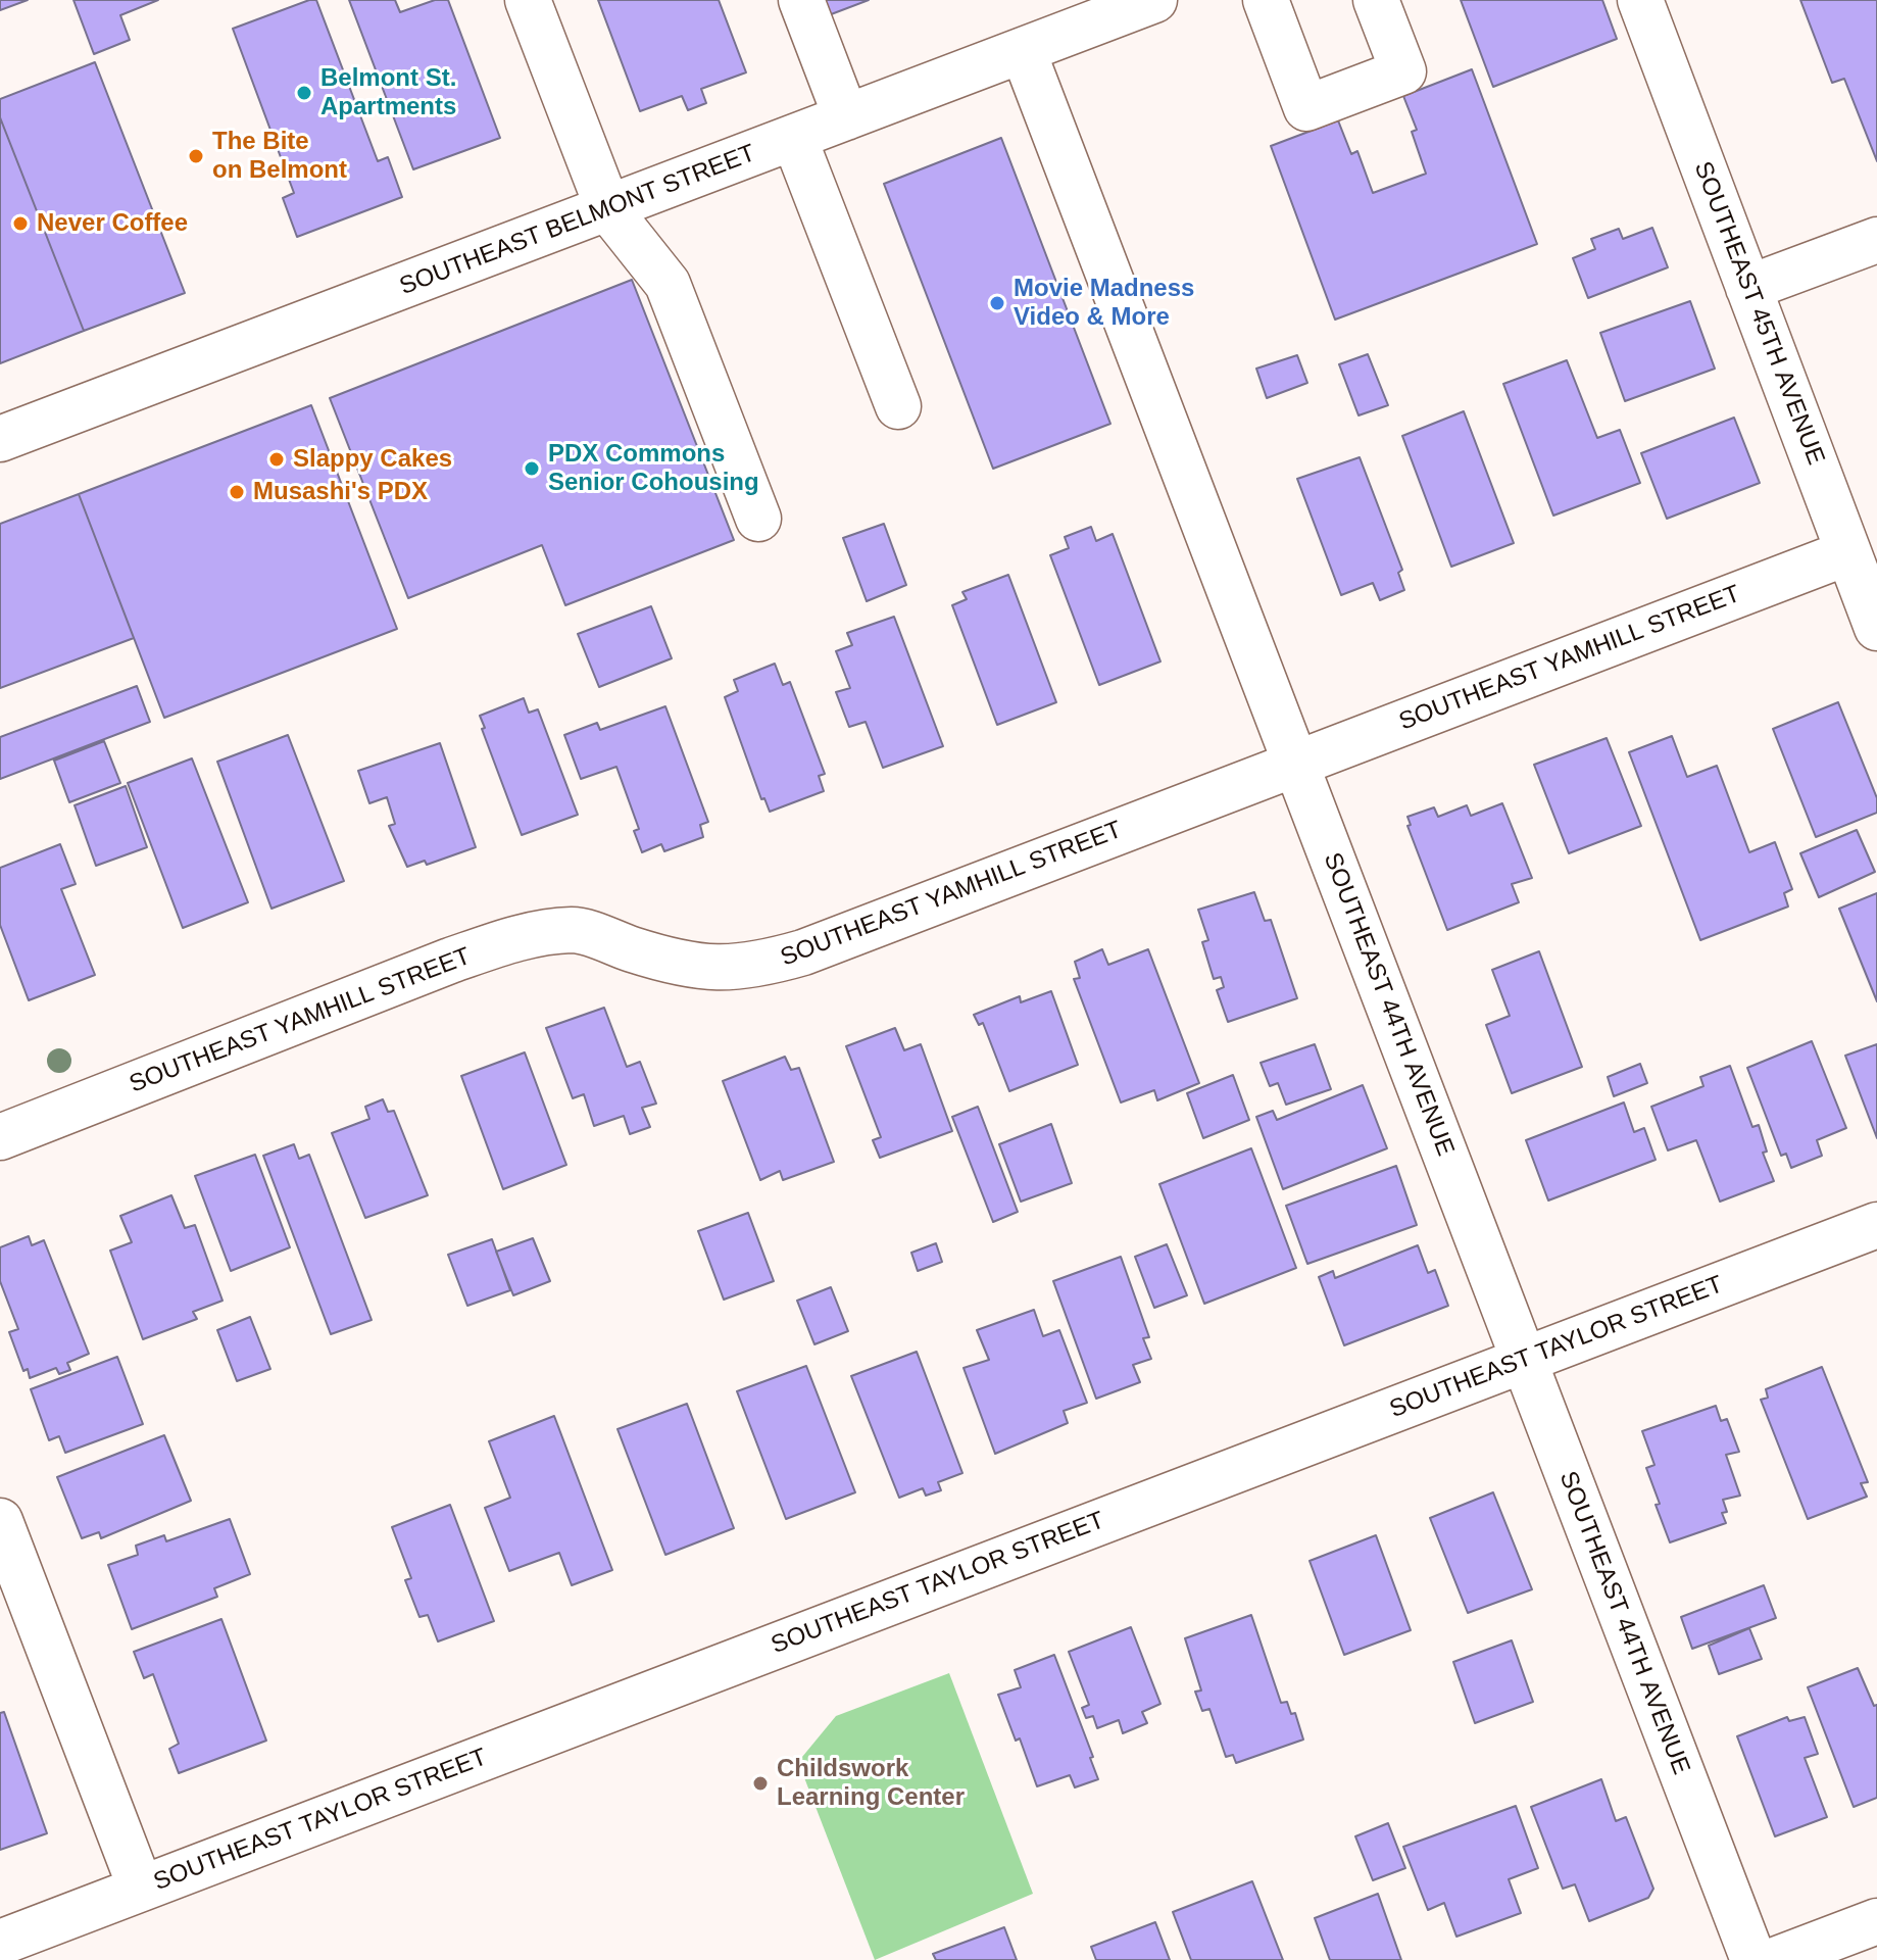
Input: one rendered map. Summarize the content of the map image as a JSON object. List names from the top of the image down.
{
  "streets": {
    "street": [
      "SOUTHEAST BELMONT STREET",
      "SOUTHEAST 45TH AVENUE",
      "SOUTHEAST YAMHILL STREET",
      "SOUTHEAST 44TH AVENUE",
      "SOUTHEAST TAYLOR STREET"
    ]
  },
  "crossings": [
    ["SOUTHEAST BELMONT STREET", "SOUTHEAST 44TH AVENUE"],
    ["SOUTHEAST 45TH AVENUE", "SOUTHEAST YAMHILL STREET"],
    ["SOUTHEAST YAMHILL STREET", "SOUTHEAST 44TH AVENUE"],
    ["SOUTHEAST 44TH AVENUE", "SOUTHEAST TAYLOR STREET"]
  ],
  "places": [
    "Belmont St. Apartments",
    "The Bite on Belmont",
    "Never Coffee",
    "Movie Madness Video & More",
    "Slappy Cakes",
    "PDX Commons Senior Cohousing",
    "Musashi's PDX",
    "Childswork Learning Center"
  ]
}
